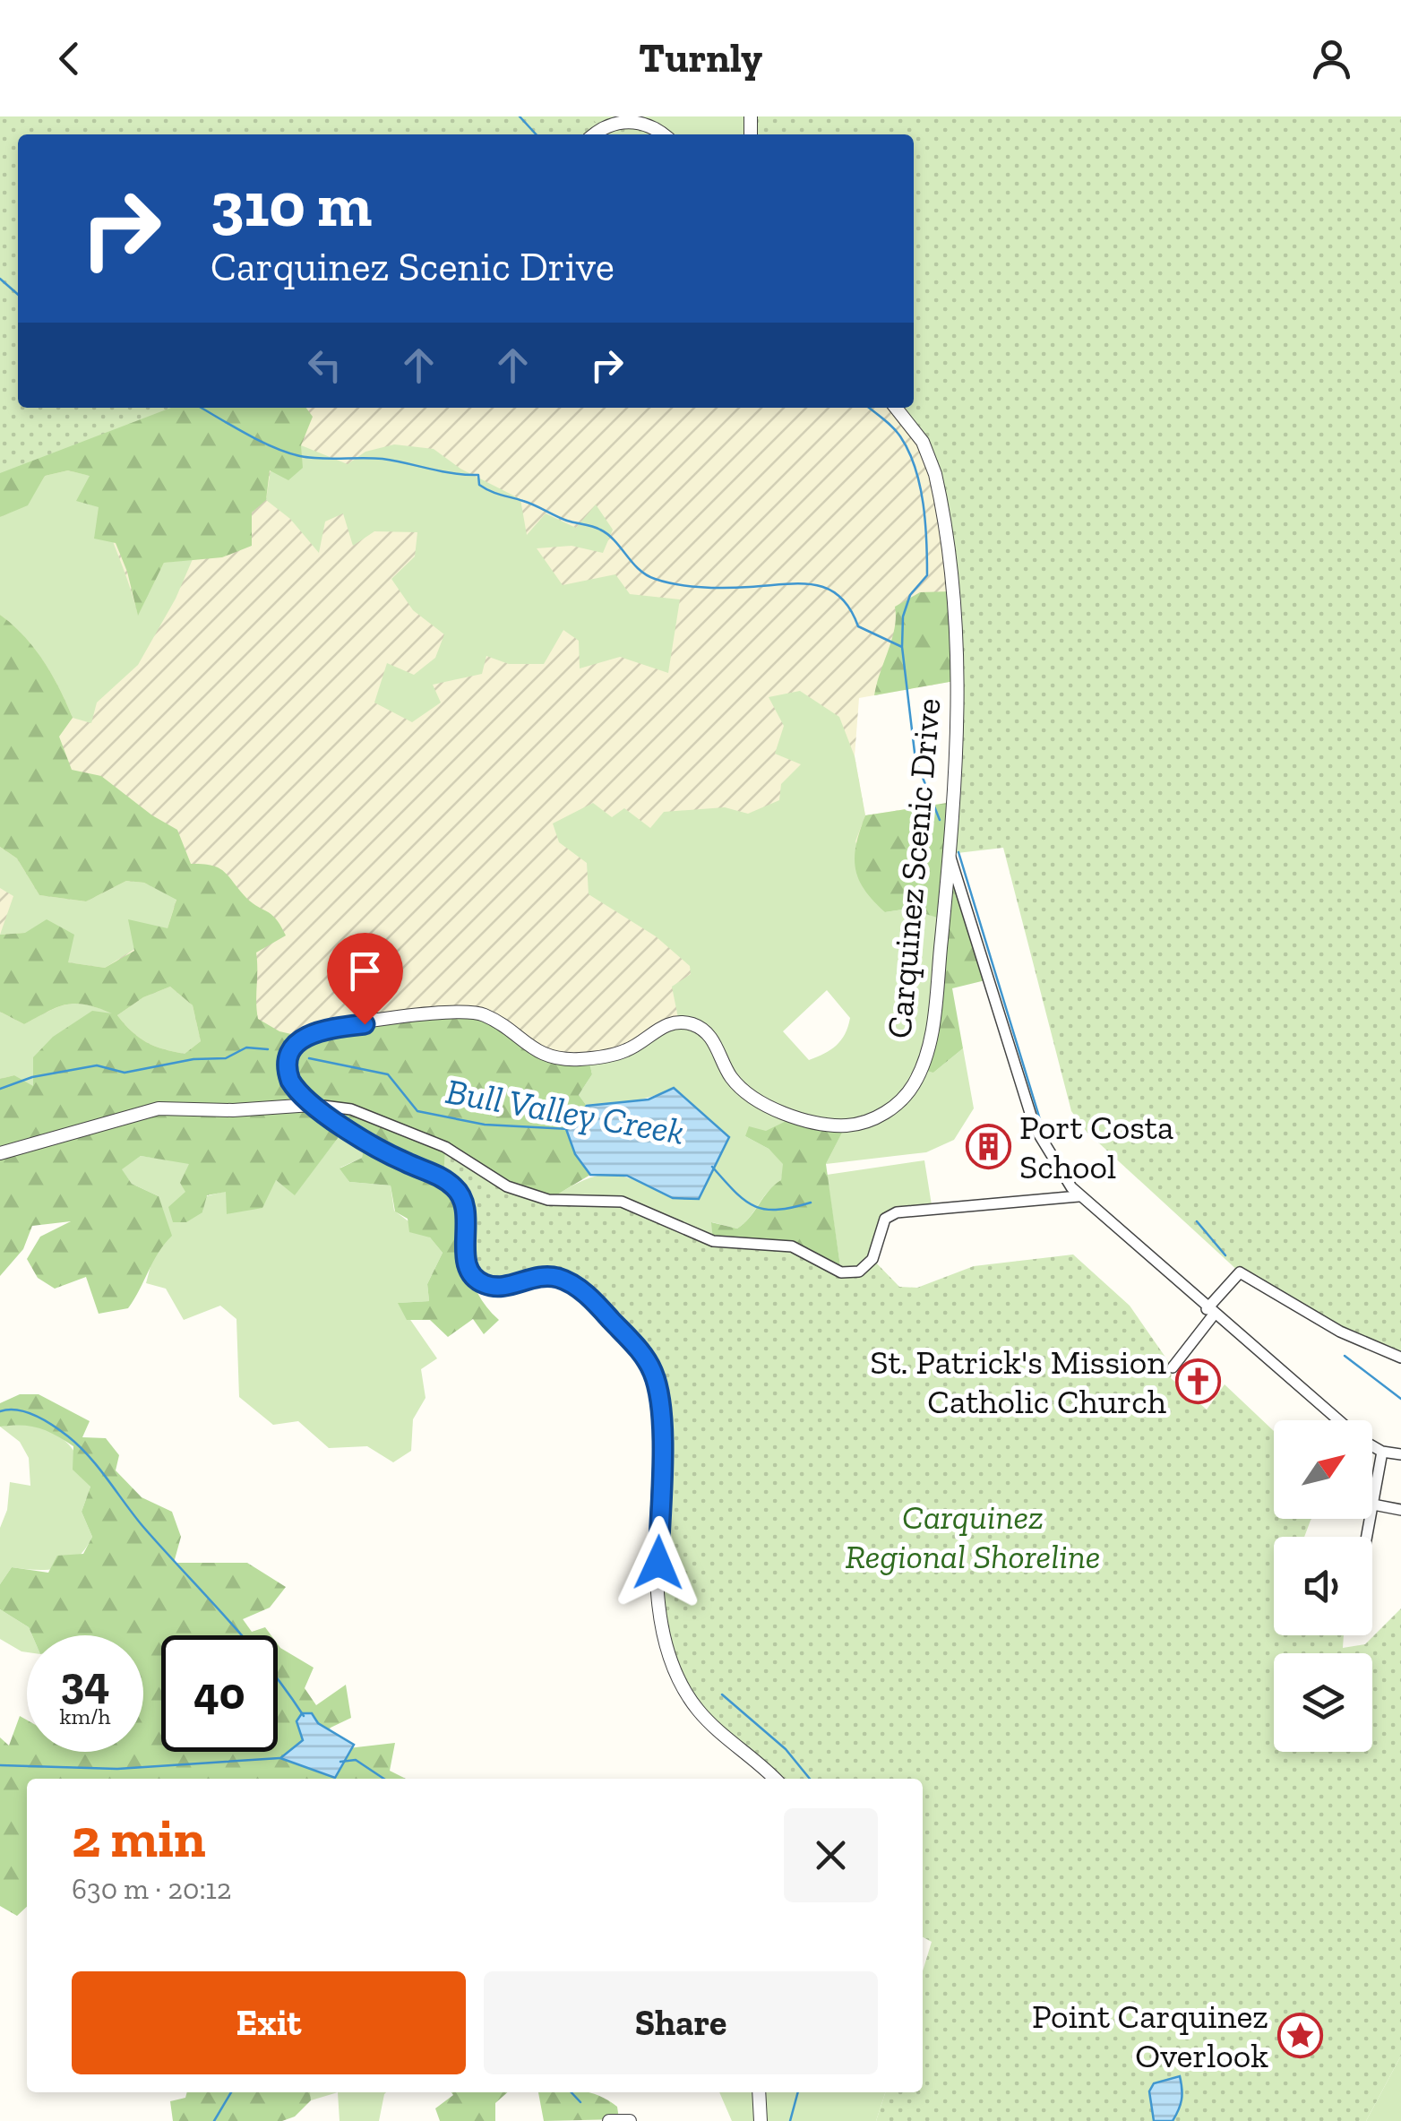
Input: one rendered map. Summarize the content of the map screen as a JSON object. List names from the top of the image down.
{
  "streets": {
    "street": ["Carquinez Scenic Drive"]
  },
  "water": ["Bull Valley Creek"],
  "parks": ["Carquinez Regional Shoreline"],
  "places": {
    "building": ["Port Costa School"],
    "church": ["St. Patrick's Mission Catholic Church"],
    "place": ["Point Carquinez Overlook"]
  },
  "north": "top right",
  "page": {
    "header": "Turnly",
    "turn": ["310 m", "Carquinez Scenic Drive"],
    "speed": "34 km/h",
    "limit": "40",
    "heading": ["2 min", "630 m · 20:12"],
    "buttons": ["Exit", "Share"]
  }
}
